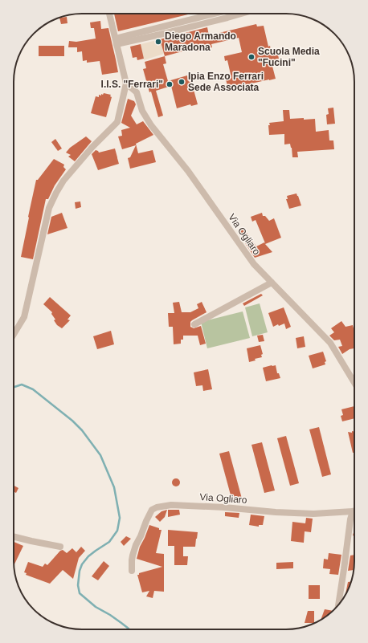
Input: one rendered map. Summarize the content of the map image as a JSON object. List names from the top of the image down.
{
  "streets": {
    "street": ["Via Ogliaro"]
  },
  "places": [
    "Diego Armando Maradona",
    "Scuola Media \"Fucini\"",
    "Ipia Enzo Ferrari Sede Associata",
    "I.I.S. \"Ferrari\""
  ]
}
